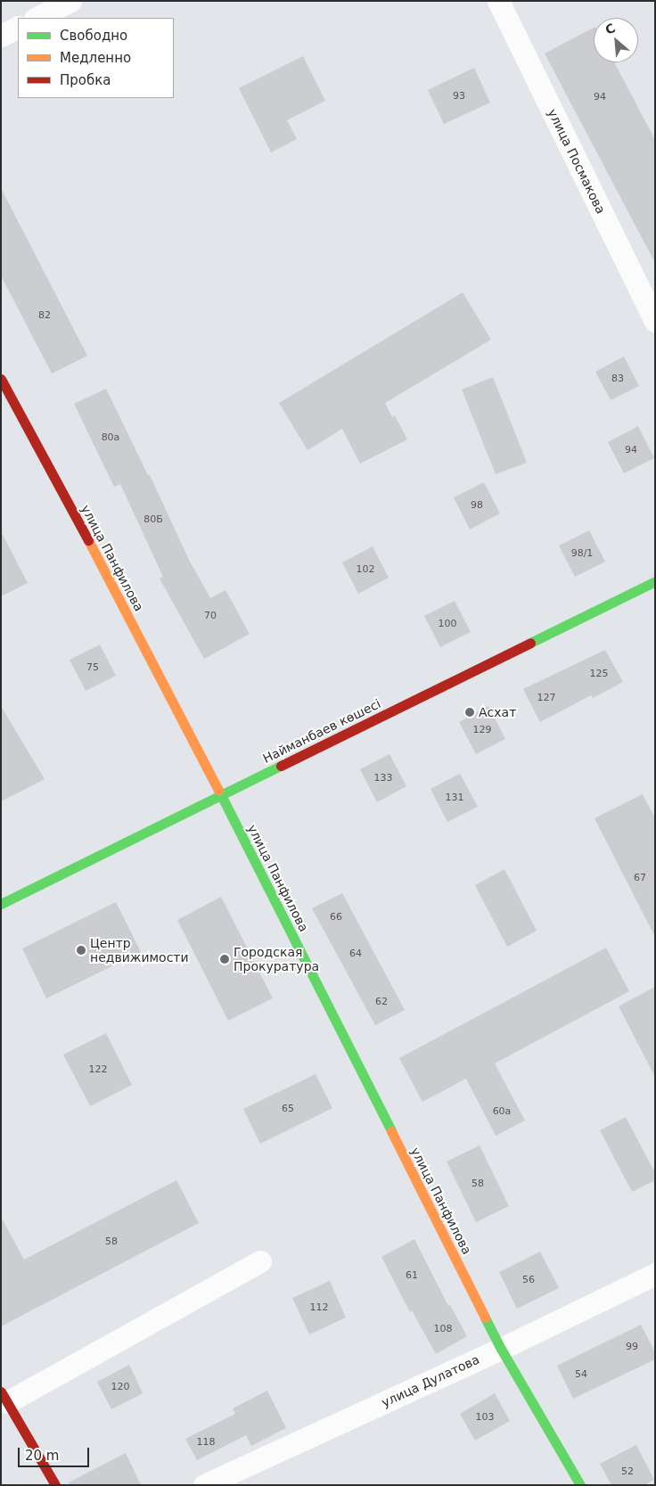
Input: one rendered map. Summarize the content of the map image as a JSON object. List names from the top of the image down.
{
  "streets": {
    "street": [
      "улица Посмакова",
      "улица Панфилова",
      "Найманбаев көшесі",
      "улица Дулатова"
    ]
  },
  "crossings": [
    ["улица Панфилова", "Найманбаев көшесі"],
    ["улица Панфилова", "улица Дулатова"]
  ],
  "places": ["Асхат", "Центр недвижимости", "Городская Прокуратура"],
  "house_numbers": [
    "93",
    "94",
    "82",
    "83",
    "80а",
    "94",
    "98",
    "80Б",
    "98/1",
    "102",
    "70",
    "100",
    "75",
    "125",
    "127",
    "129",
    "133",
    "131",
    "67",
    "66",
    "64",
    "62",
    "122",
    "65",
    "60а",
    "58",
    "58",
    "61",
    "56",
    "112",
    "108",
    "99",
    "54",
    "120",
    "103",
    "118",
    "52"
  ],
  "legend": ["Свободно", "Медленно", "Пробка"],
  "scale_bar": "20 m",
  "north": "top left"
}
